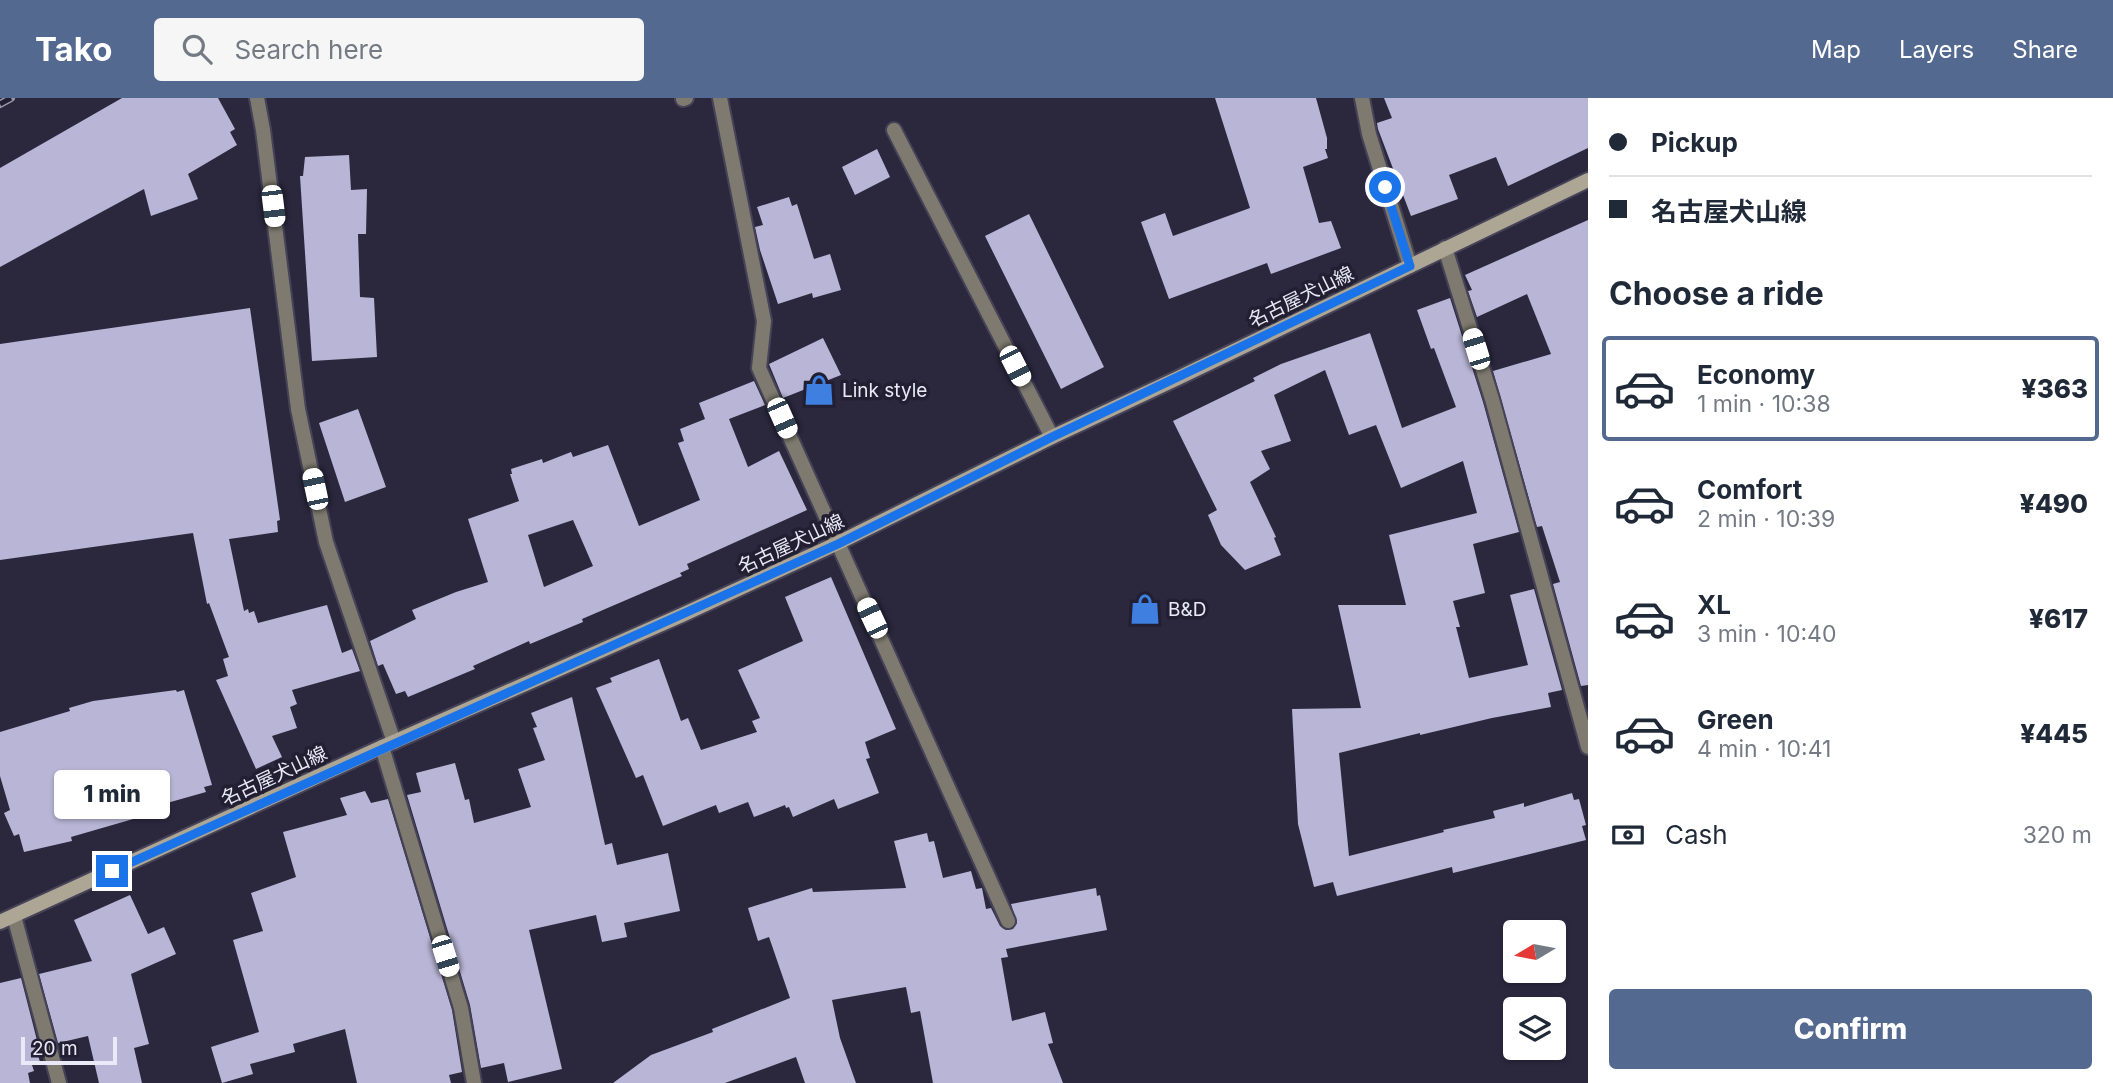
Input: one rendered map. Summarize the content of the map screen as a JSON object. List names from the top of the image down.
{
  "streets": {
    "main road": ["名古屋犬山線"]
  },
  "places": {
    "shop": ["Link style", "B&D"]
  },
  "scale_bar": "20 m",
  "north": "left",
  "page": {
    "header": "Tako",
    "search": "Search here",
    "nav": ["Map", "Layers", "Share"],
    "banner": ["Pickup", "名古屋犬山線"],
    "heading": "Choose a ride",
    "list": [
      {
        "name": "Economy",
        "note": "1 min · 10:38",
        "value": "¥363"
      },
      {
        "name": "Comfort",
        "note": "2 min · 10:39",
        "value": "¥490"
      },
      {
        "name": "XL",
        "note": "3 min · 10:40",
        "value": "¥617"
      },
      {
        "name": "Green",
        "note": "4 min · 10:41",
        "value": "¥445"
      }
    ],
    "bubble": "1 min",
    "pay": ["Cash", "320 m"],
    "buttons": "Confirm",
    "scale": "20 m"
  }
}
